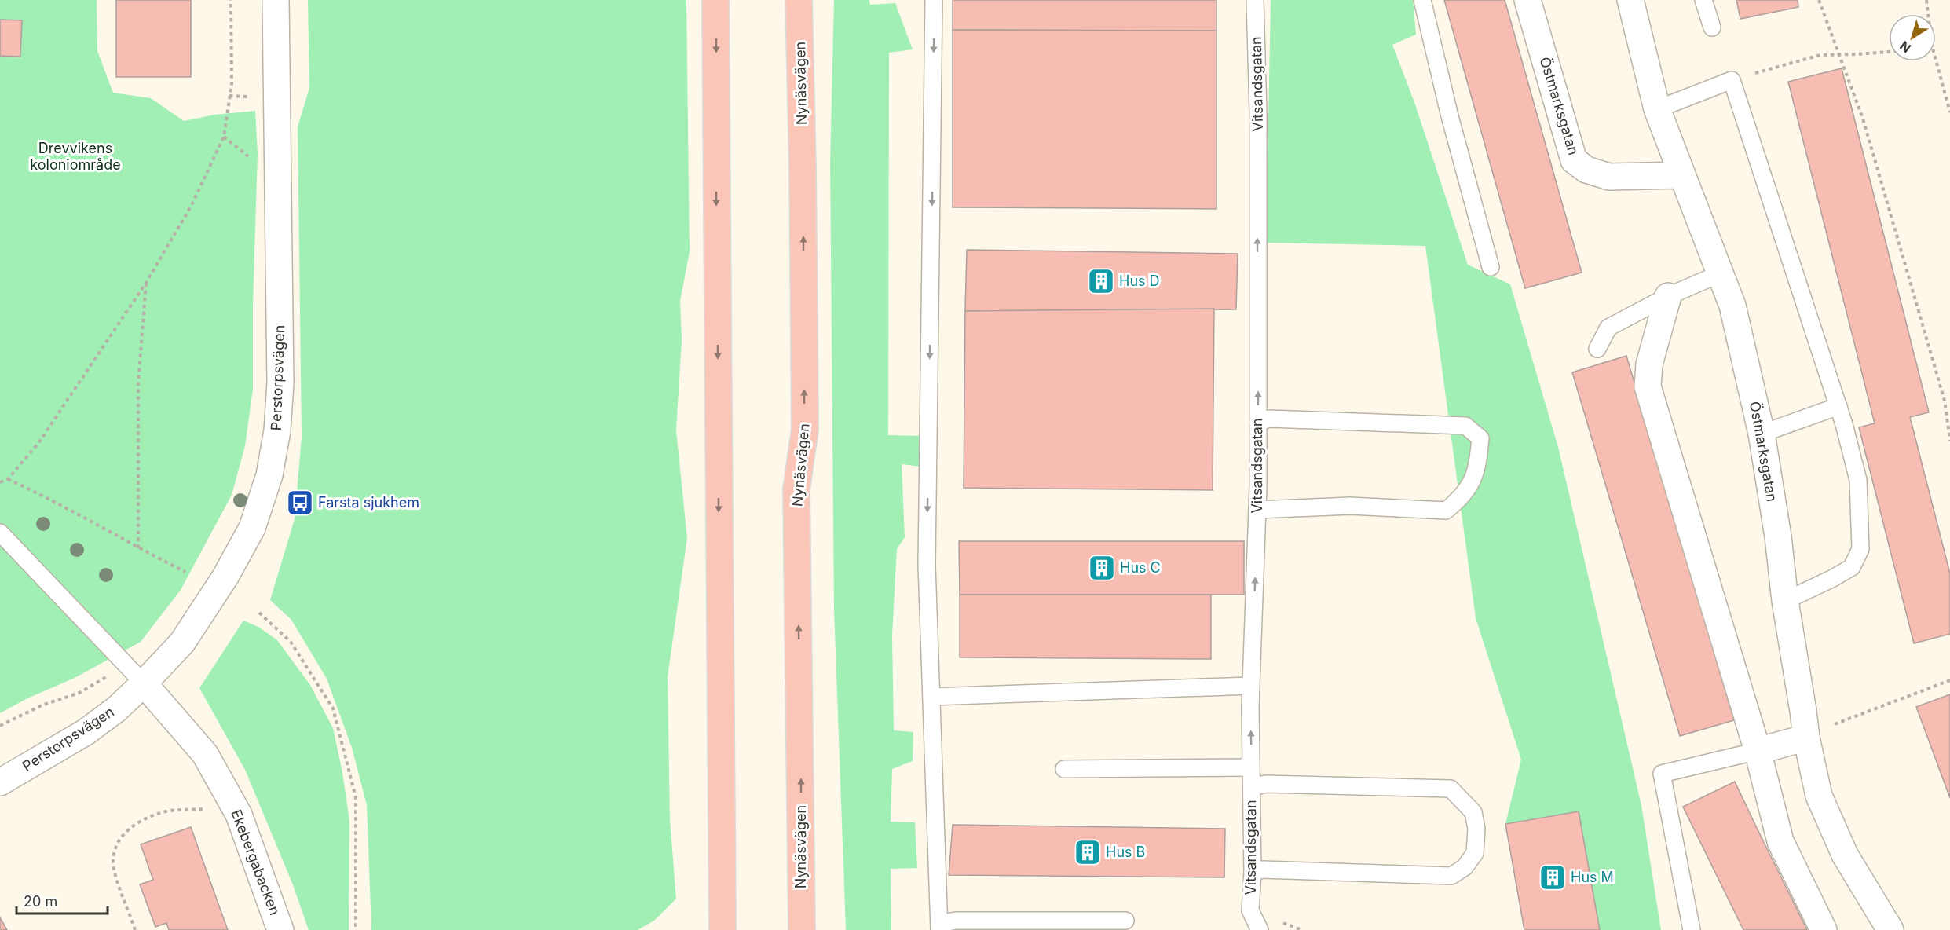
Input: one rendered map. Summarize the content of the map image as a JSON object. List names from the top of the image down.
{
  "streets": {
    "highway": ["Nynäsvägen"],
    "street": ["Östmarksgatan", "Perstorpsvägen", "Ekebergabacken"],
    "lane": ["Vitsandsgatan"]
  },
  "crossings": [
    ["Perstorpsvägen", "Ekebergabacken"]
  ],
  "one_way": ["Vitsandsgatan"],
  "parks": ["Drevvikens koloniområde"],
  "places": {
    "building": [
      "Hus D",
      "Hus C",
      "Hus B",
      "Hus M"
    ],
    "bus stop": ["Farsta sjukhem"]
  },
  "scale_bar": "20 m",
  "north": "bottom left"
}
